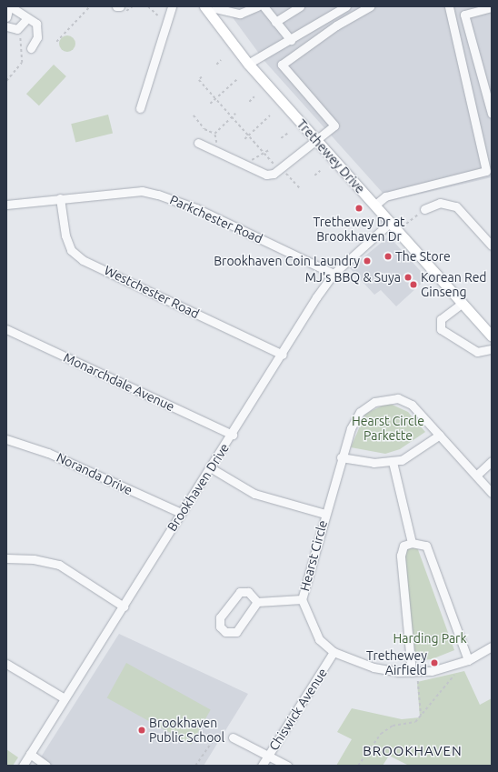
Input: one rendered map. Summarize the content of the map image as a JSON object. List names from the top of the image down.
{
  "streets": {
    "main road": ["Trethewey Drive"],
    "street": [
      "Parkchester Road",
      "Westchester Road",
      "Monarchdale Avenue",
      "Noranda Drive",
      "Brookhaven Drive",
      "Hearst Circle",
      "Chiswick Avenue"
    ]
  },
  "crossings": [
    ["Trethewey Drive", "Brookhaven Drive"],
    ["Parkchester Road", "Westchester Road"],
    ["Parkchester Road", "Brookhaven Drive"],
    ["Westchester Road", "Brookhaven Drive"],
    ["Monarchdale Avenue", "Brookhaven Drive"],
    ["Noranda Drive", "Brookhaven Drive"],
    ["Hearst Circle", "Chiswick Avenue"]
  ],
  "districts": ["BROOKHAVEN"],
  "parks": ["Hearst Circle Parkette", "Harding Park"],
  "places": [
    "Trethewey Dr at Brookhaven Dr",
    "The Store",
    "Brookhaven Coin Laundry",
    "MJ's BBQ & Suya",
    "Korean Red Ginseng",
    "Trethewey Airfield",
    "Brookhaven Public School"
  ]
}
